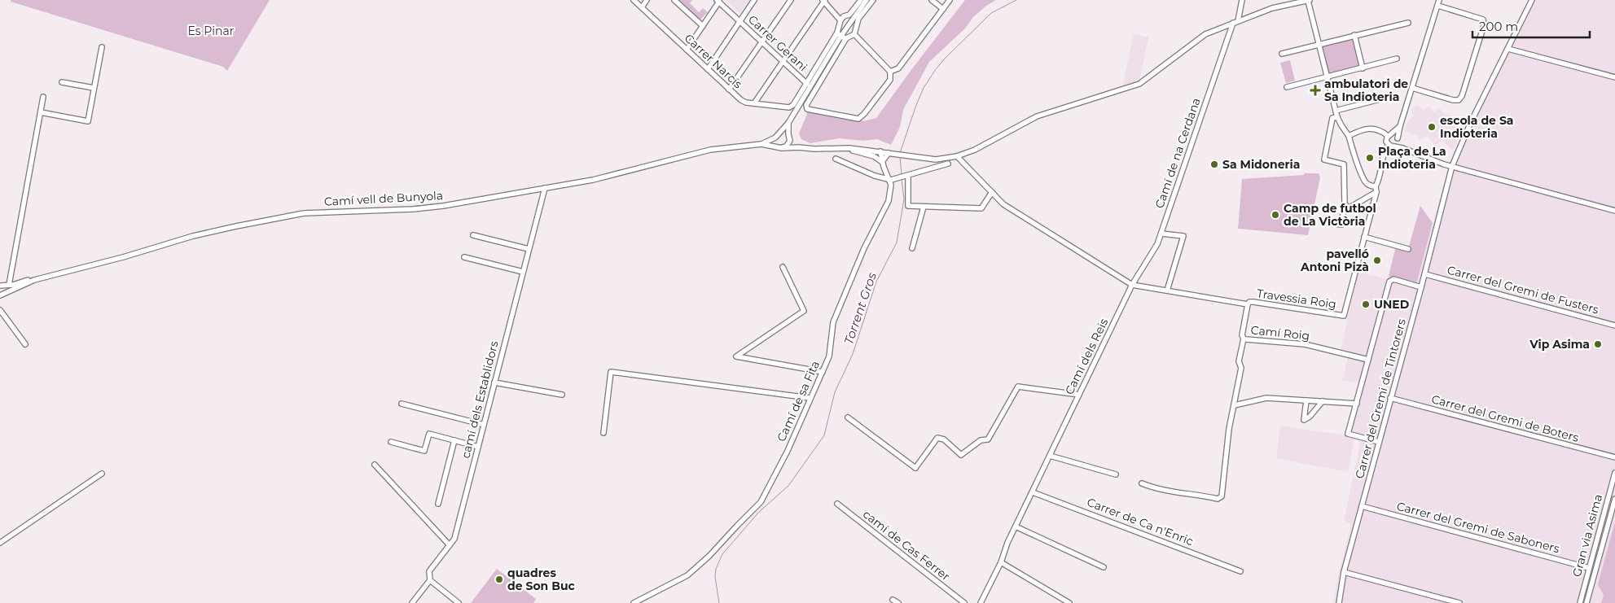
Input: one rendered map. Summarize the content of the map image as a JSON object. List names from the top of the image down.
{
  "streets": {
    "street": [
      "Carrer Gerani",
      "Carrer Narcís",
      "Camí de na Cerdana",
      "Camí vell de Bunyola",
      "Carrer del Gremi de Fusters",
      "Travessia Roig",
      "Camí Roig",
      "Camí dels Reis",
      "Carrer del Gremi de Tintorers",
      "camí dels Establidors",
      "Camí de sa Fita",
      "Carrer del Gremi de Boters",
      "Carrer de Ca n'Enric",
      "Carrer del Gremi de Saboners",
      "Gran via Asima",
      "camí de Cas Ferrer"
    ]
  },
  "crossings": [
    ["Carrer Gerani", "Carrer Narcís"],
    ["Camí de na Cerdana", "Camí vell de Bunyola"],
    ["Camí de na Cerdana", "Camí dels Reis"],
    ["Camí vell de Bunyola", "camí dels Establidors"],
    ["Camí vell de Bunyola", "Camí de sa Fita"],
    ["Carrer del Gremi de Fusters", "Carrer del Gremi de Tintorers"],
    ["Travessia Roig", "Camí Roig"],
    ["Camí dels Reis", "Carrer de Ca n'Enric"],
    ["Carrer del Gremi de Tintorers", "Carrer del Gremi de Boters"],
    ["Carrer del Gremi de Tintorers", "Carrer del Gremi de Saboners"],
    ["Carrer del Gremi de Saboners", "Gran via Asima"]
  ],
  "water": ["Torrent Gros"],
  "parks": ["Es Pinar"],
  "places": {
    "health": ["ambulatori de Sa Indioteria"],
    "other": [
      "escola de Sa Indioteria",
      "Plaça de La Indioteria",
      "Sa Midoneria",
      "Camp de futbol de La Victòria",
      "pavelló Antoni Pizà",
      "UNED",
      "Vip Asima",
      "quadres de Son Buc"
    ]
  },
  "scale_bar": "200 m"
}
